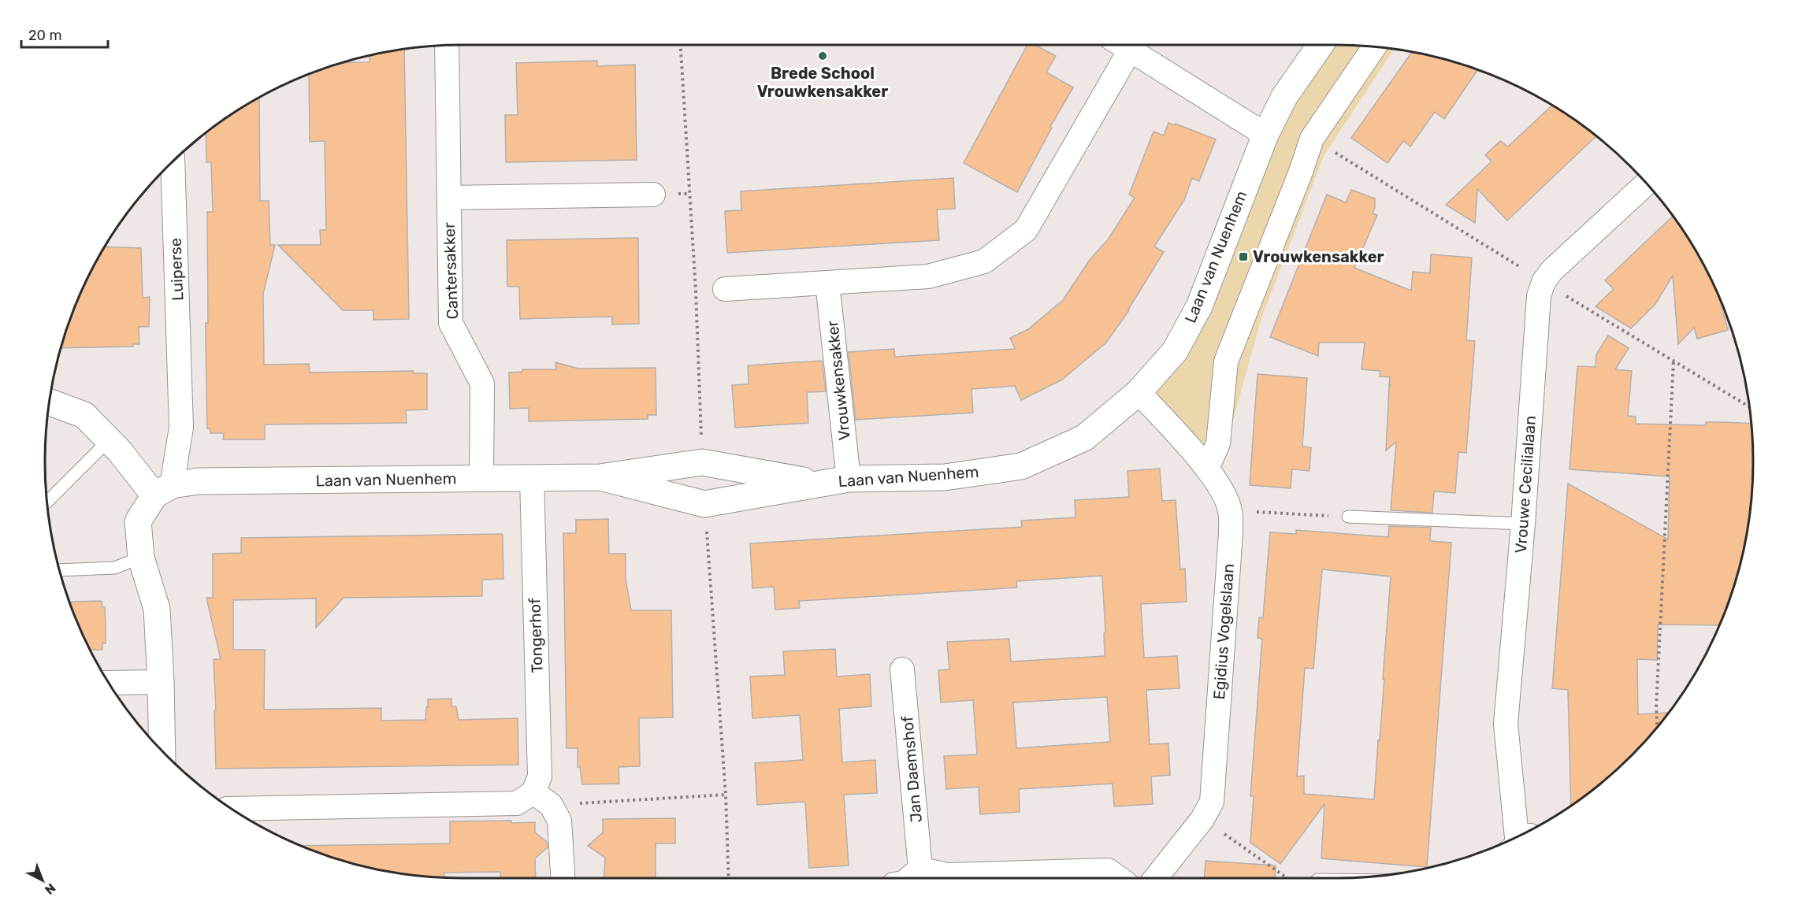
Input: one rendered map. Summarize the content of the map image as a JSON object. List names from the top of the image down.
{
  "streets": {
    "street": [
      "Laan van Nuenhem",
      "Luiperse",
      "Cantersakker",
      "Vrouwkensakker",
      "Vrouwe Cecilialaan",
      "Egidius Vogelslaan",
      "Tongerhof",
      "Jan Daemshof"
    ]
  },
  "crossings": [
    ["Laan van Nuenhem", "Luiperse"],
    ["Laan van Nuenhem", "Cantersakker"],
    ["Laan van Nuenhem", "Vrouwkensakker"],
    ["Laan van Nuenhem", "Egidius Vogelslaan"],
    ["Laan van Nuenhem", "Tongerhof"]
  ],
  "places": {
    "other": ["Brede School Vrouwkensakker"],
    "transit": ["Vrouwkensakker"]
  },
  "scale_bar": "20 m",
  "north": "bottom right"
}
